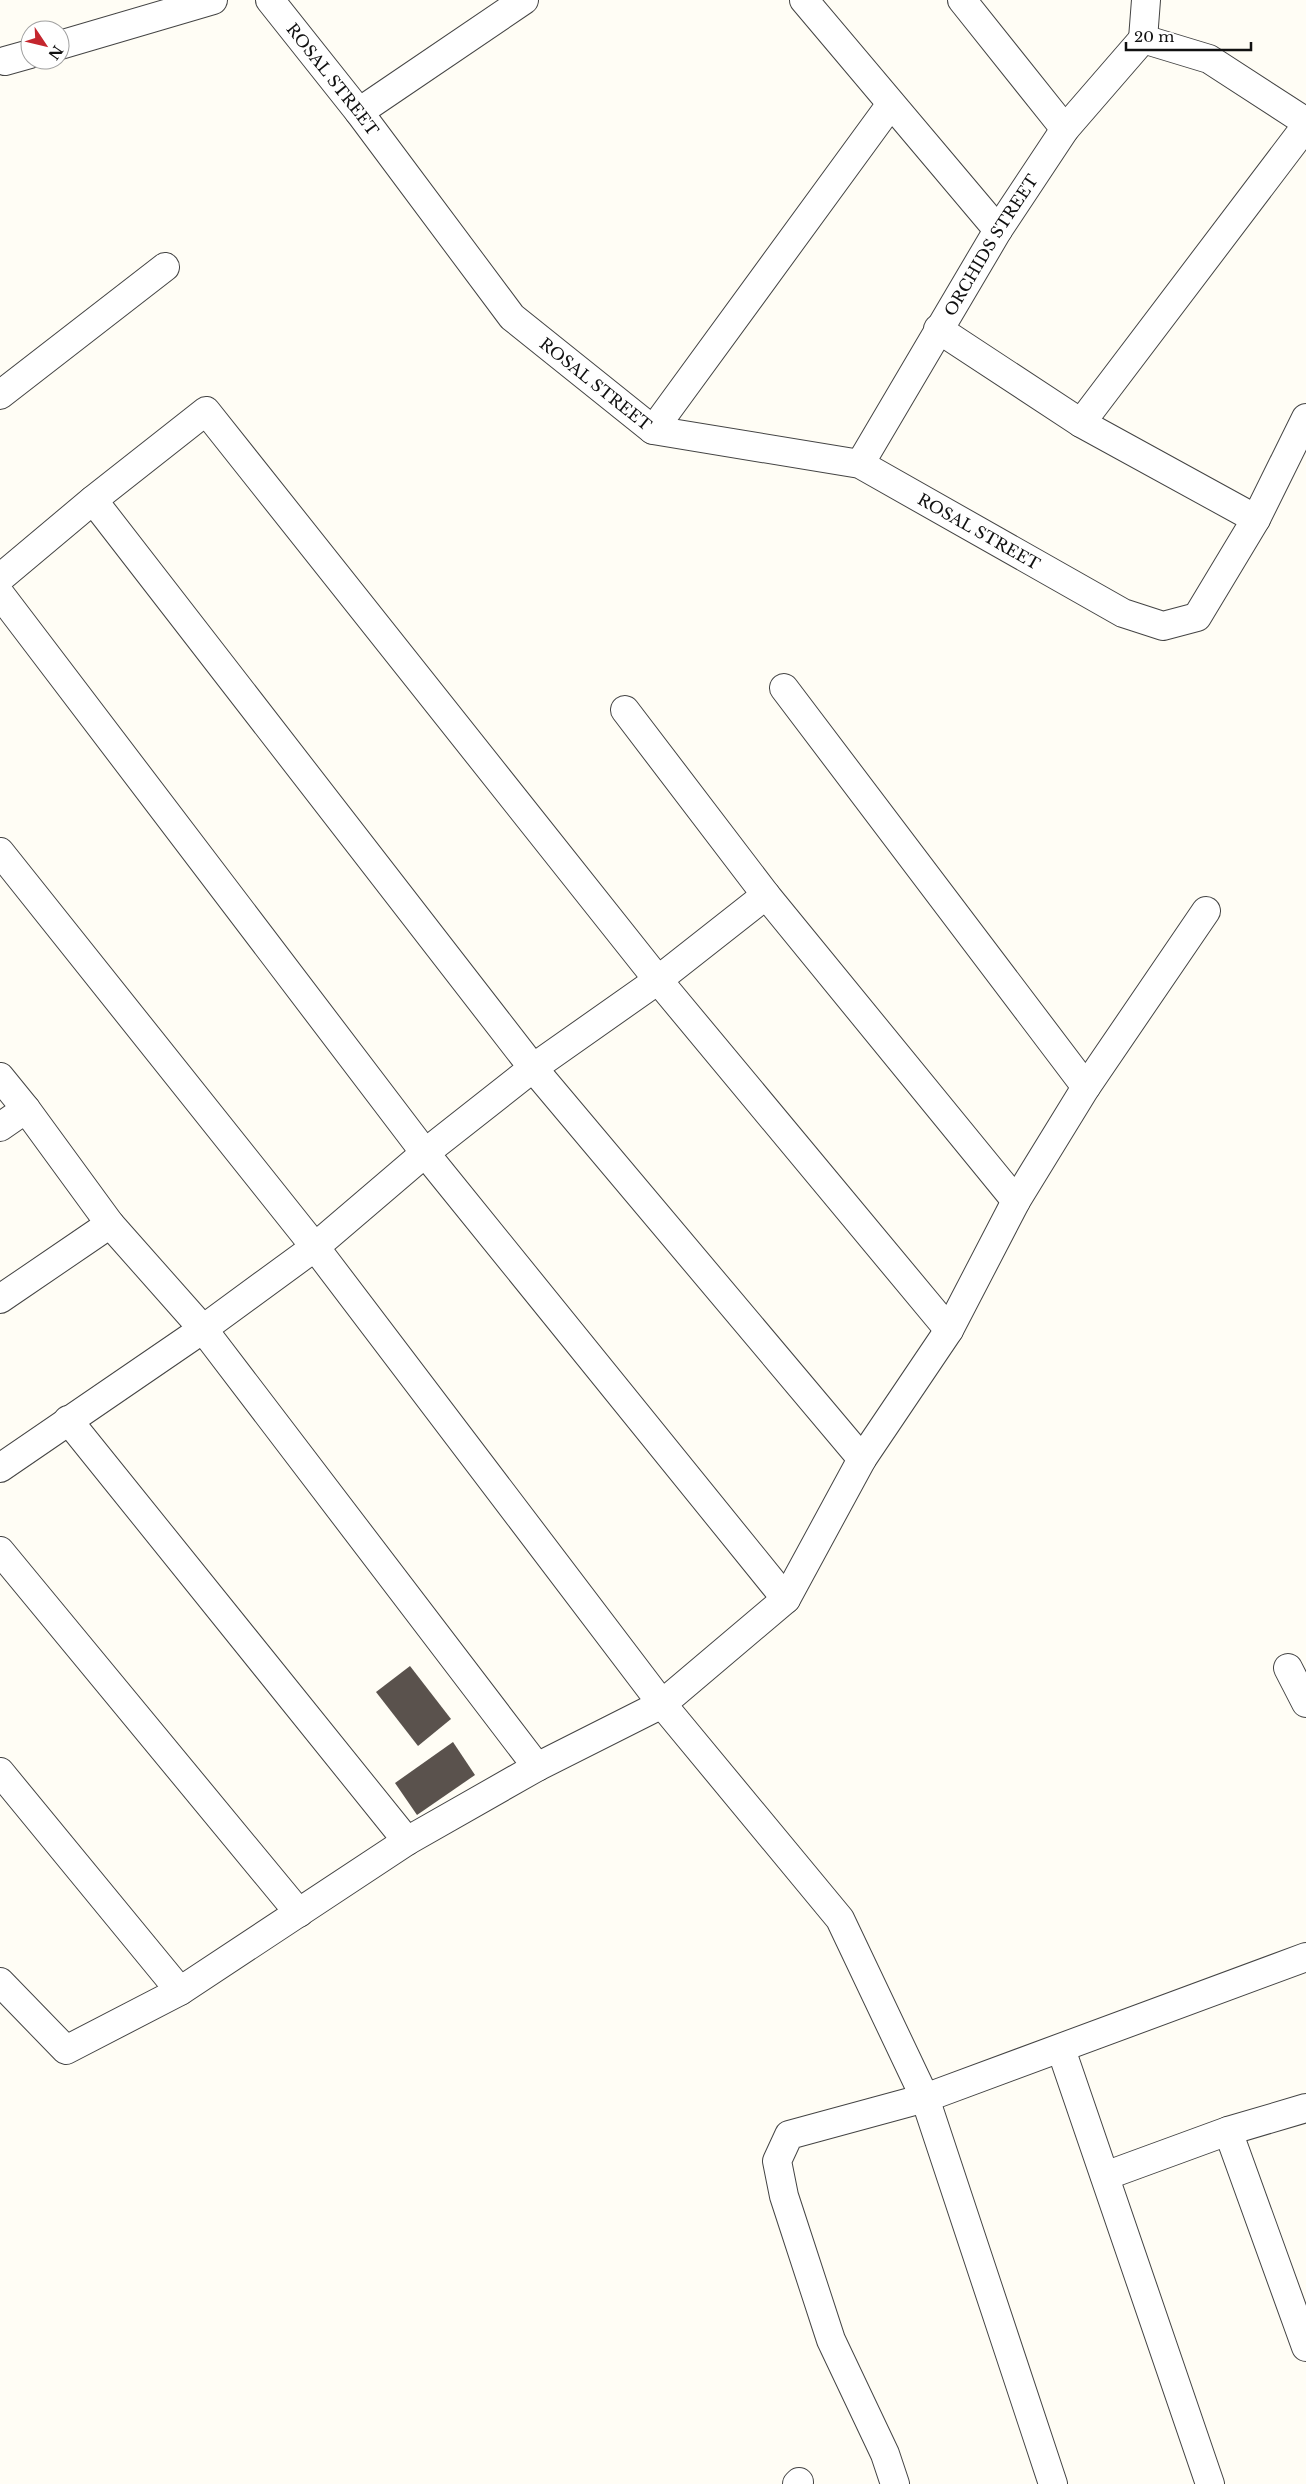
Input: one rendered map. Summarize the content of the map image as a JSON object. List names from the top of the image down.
{
  "streets": {
    "street": ["ROSAL STREET", "ORCHIDS STREET"]
  },
  "crossings": [
    ["ROSAL STREET", "ORCHIDS STREET"]
  ],
  "scale_bar": "20 m",
  "north": "bottom right"
}
